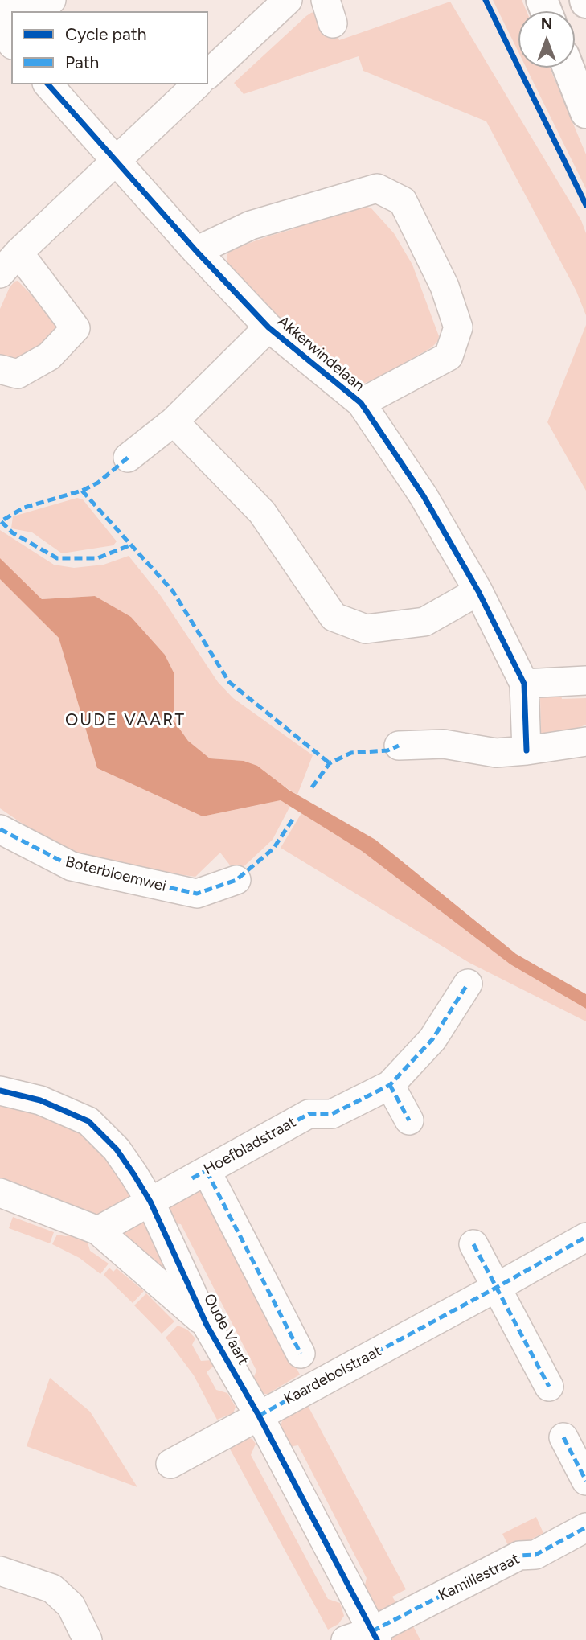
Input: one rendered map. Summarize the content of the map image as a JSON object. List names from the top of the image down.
{
  "streets": {
    "street": [
      "Akkerwindelaan",
      "Boterbloemwei",
      "Hoefbladstraat",
      "Oude Vaart",
      "Kaardebolstraat",
      "Kamillestraat"
    ]
  },
  "crossings": [
    ["Hoefbladstraat", "Oude Vaart"],
    ["Oude Vaart", "Kaardebolstraat"],
    ["Oude Vaart", "Kamillestraat"]
  ],
  "districts": ["OUDE VAART"],
  "legend": ["Cycle path", "Path"],
  "north": "top"
}
